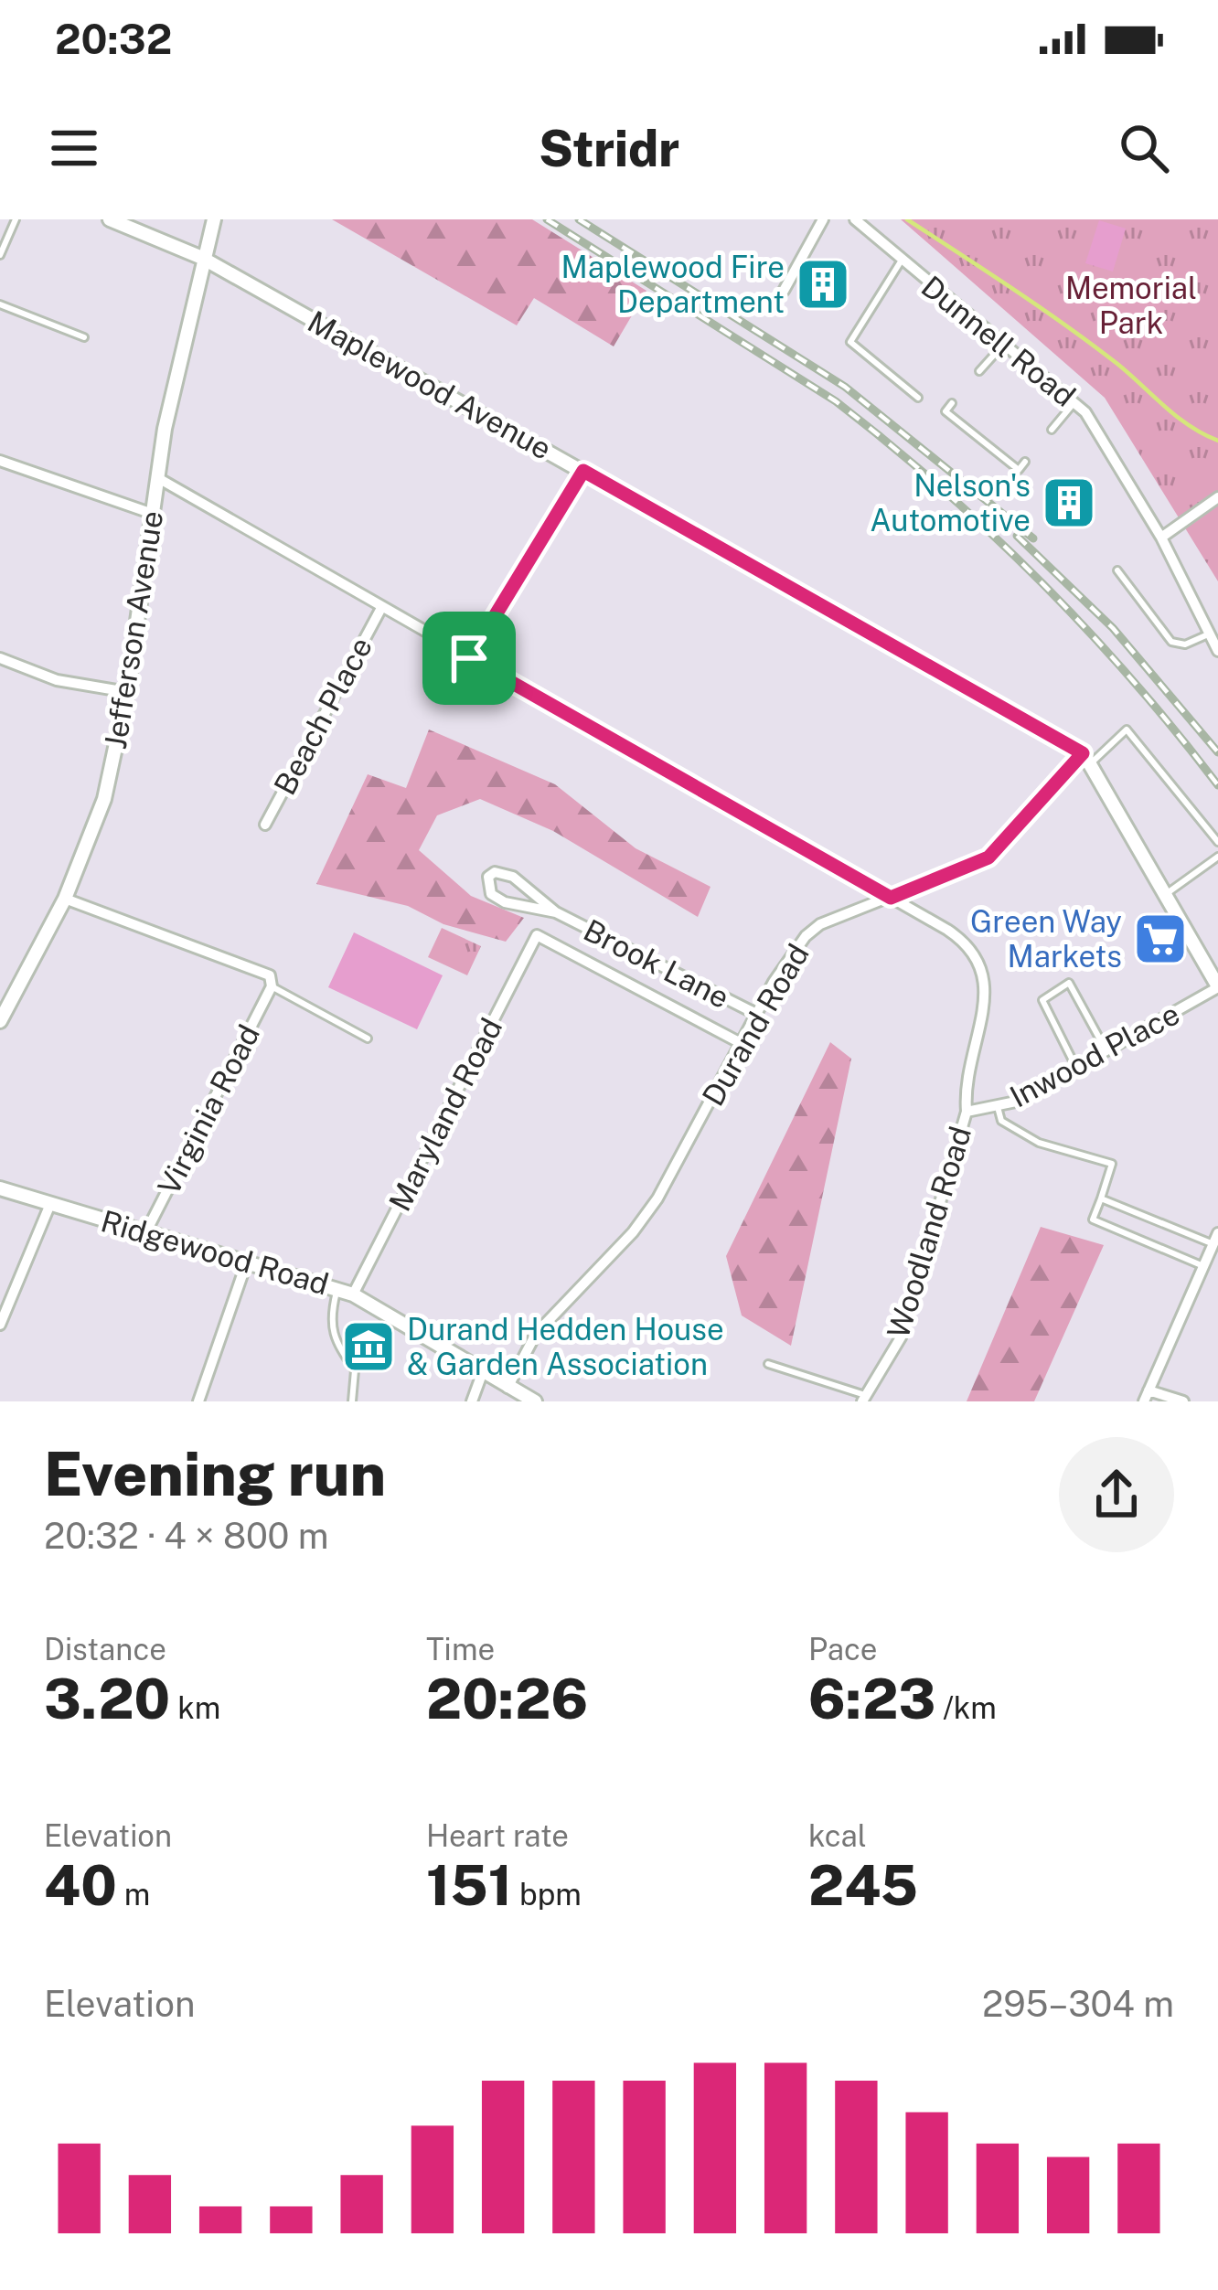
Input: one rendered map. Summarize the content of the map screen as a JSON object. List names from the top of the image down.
{
  "streets": {
    "street": [
      "Dunnell Road",
      "Maplewood Avenue",
      "Jefferson Avenue",
      "Beach Place",
      "Brook Lane",
      "Durand Road",
      "Inwood Place",
      "Virginia Road",
      "Maryland Road",
      "Woodland Road",
      "Ridgewood Road"
    ]
  },
  "crossings": [
    ["Maplewood Avenue", "Jefferson Avenue"],
    ["Maplewood Avenue", "Durand Road"],
    ["Jefferson Avenue", "Woodland Road"],
    ["Beach Place", "Woodland Road"],
    ["Brook Lane", "Durand Road"],
    ["Durand Road", "Maryland Road"],
    ["Durand Road", "Woodland Road"],
    ["Durand Road", "Ridgewood Road"],
    ["Inwood Place", "Woodland Road"],
    ["Virginia Road", "Ridgewood Road"],
    ["Maryland Road", "Ridgewood Road"]
  ],
  "parks": ["Memorial Park"],
  "places": {
    "building": ["Maplewood Fire Department", "Nelson's Automotive"],
    "supermarket": ["Green Way Markets"],
    "museum": ["Durand Hedden House & Garden Association"]
  },
  "page": {
    "status": "20:32",
    "header": "Stridr",
    "heading": ["Evening run", "20:32 · 4 × 800 m"],
    "stats": [
      ["Distance", "3.20 km"],
      ["Time", "20:26"],
      ["Pace", "6:23 /km"],
      ["Elevation", "40 m"],
      ["Heart rate", "151 bpm"],
      ["kcal", "245"]
    ],
    "chart": ["Elevation", "295–304 m"]
  }
}
